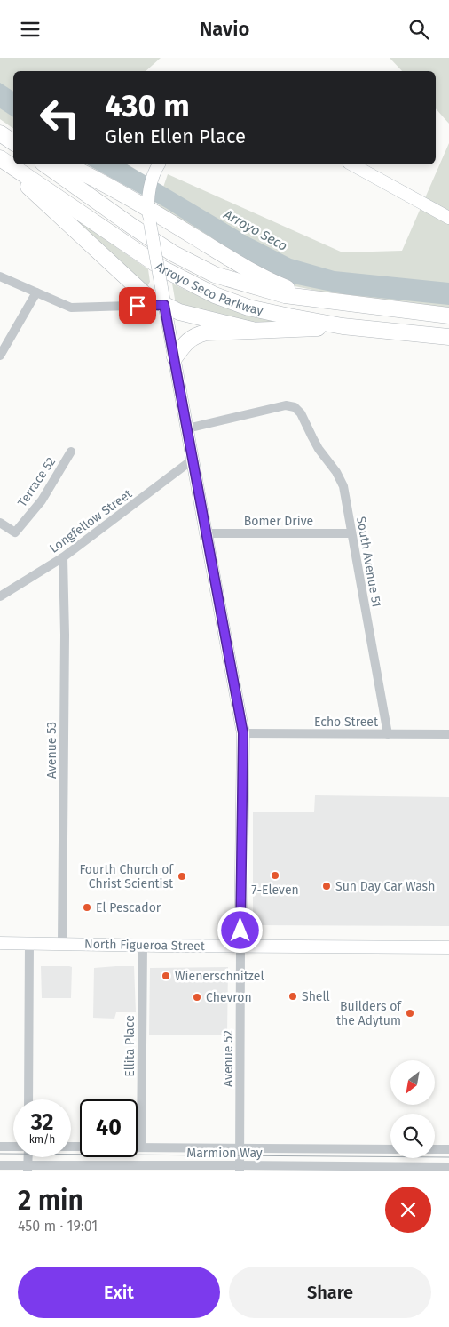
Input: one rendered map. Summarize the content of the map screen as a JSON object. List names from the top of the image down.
{
  "streets": {
    "highway": ["Arroyo Seco Parkway"],
    "street": [
      "Terrace 52",
      "Longfellow Street",
      "Bomer Drive",
      "South Avenue 51",
      "Echo Street",
      "Avenue 53",
      "North Figueroa Street",
      "Ellita Place",
      "Avenue 52",
      "Marmion Way"
    ]
  },
  "crossings": [
    ["Longfellow Street", "Avenue 53"],
    ["Bomer Drive", "South Avenue 51"],
    ["South Avenue 51", "Echo Street"],
    ["Avenue 53", "North Figueroa Street"],
    ["North Figueroa Street", "Ellita Place"],
    ["North Figueroa Street", "Avenue 52"],
    ["Ellita Place", "Marmion Way"],
    ["Avenue 52", "Marmion Way"]
  ],
  "water": ["Arroyo Seco"],
  "places": [
    "7-Eleven",
    "Fourth Church of Christ Scientist",
    "Sun Day Car Wash",
    "El Pescador",
    "Wienerschnitzel",
    "Shell",
    "Chevron",
    "Builders of the Adytum"
  ],
  "north": "bottom left",
  "page": {
    "header": "Navio",
    "turn": ["430 m", "Glen Ellen Place"],
    "speed": "32 km/h",
    "limit": "40",
    "heading": ["2 min", "450 m · 19:01"],
    "buttons": ["Exit", "Share"]
  }
}
